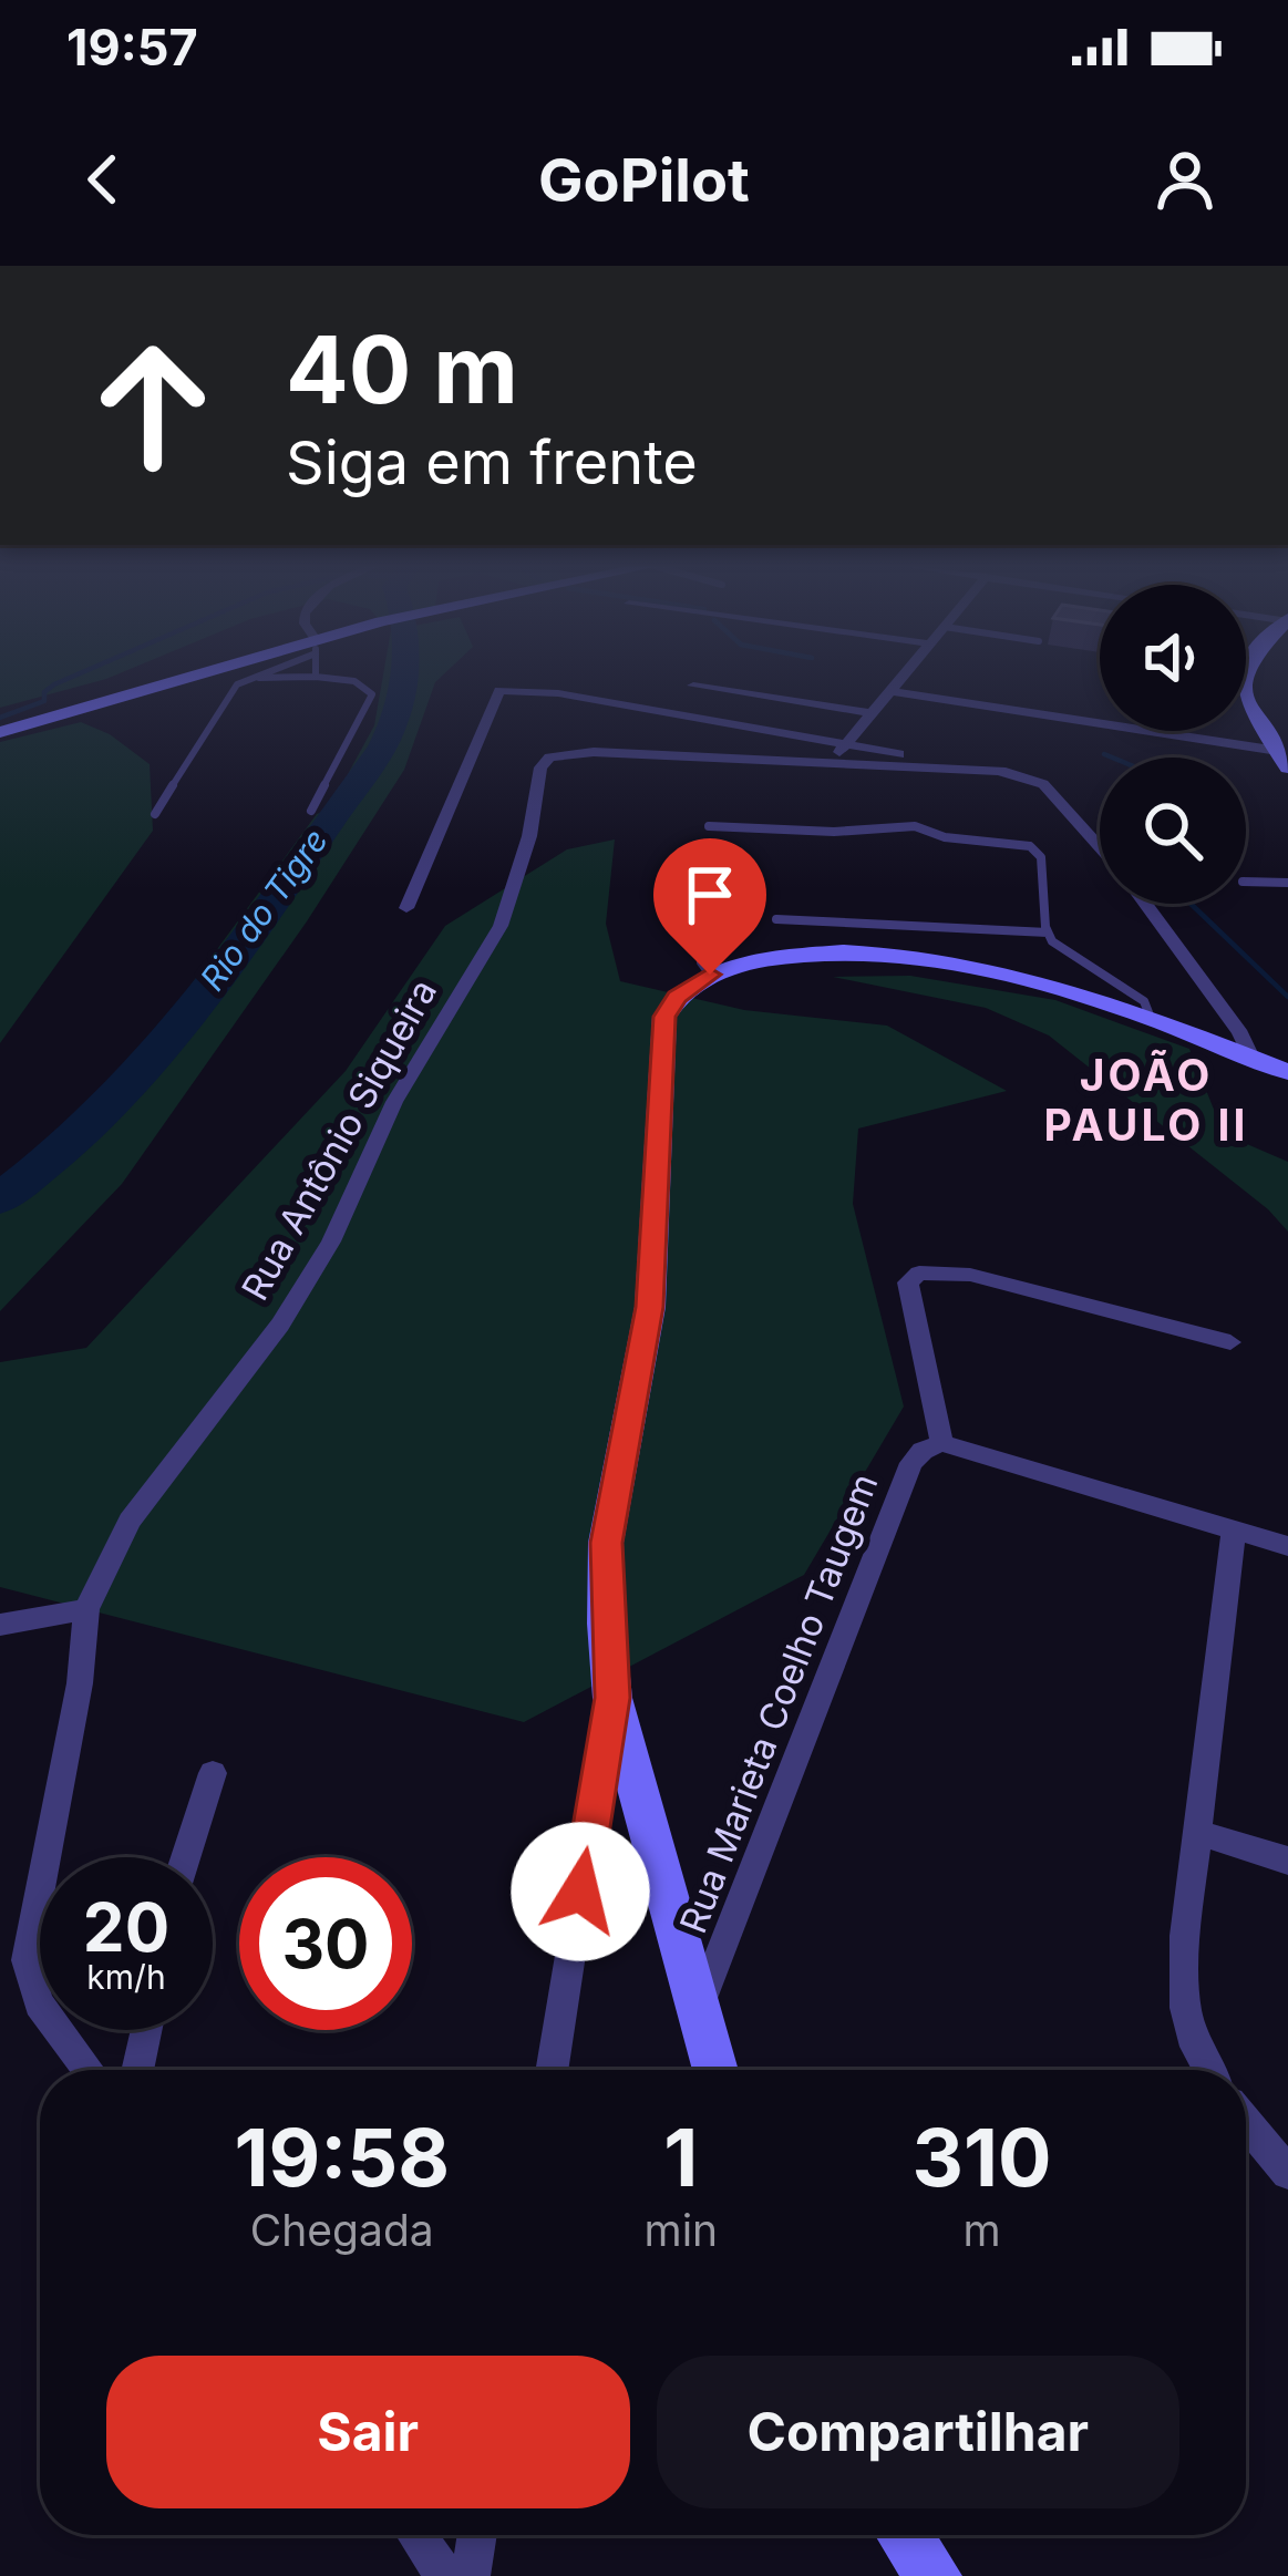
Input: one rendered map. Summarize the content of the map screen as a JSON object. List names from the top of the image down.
{
  "streets": {
    "street": ["Rua Antônio Siqueira", "Rua Marieta Coelho Taugem"]
  },
  "districts": ["JOÃO PAULO II"],
  "water": ["Rio do Tigre"],
  "page": {
    "status": "19:57",
    "header": "GoPilot",
    "turn": ["40 m", "Siga em frente"],
    "speed": "20 km/h",
    "limit": "30",
    "eta": [
      "19:58",
      "Chegada",
      "1",
      "min",
      "310",
      "m"
    ],
    "buttons": ["Sair", "Compartilhar"]
  }
}
